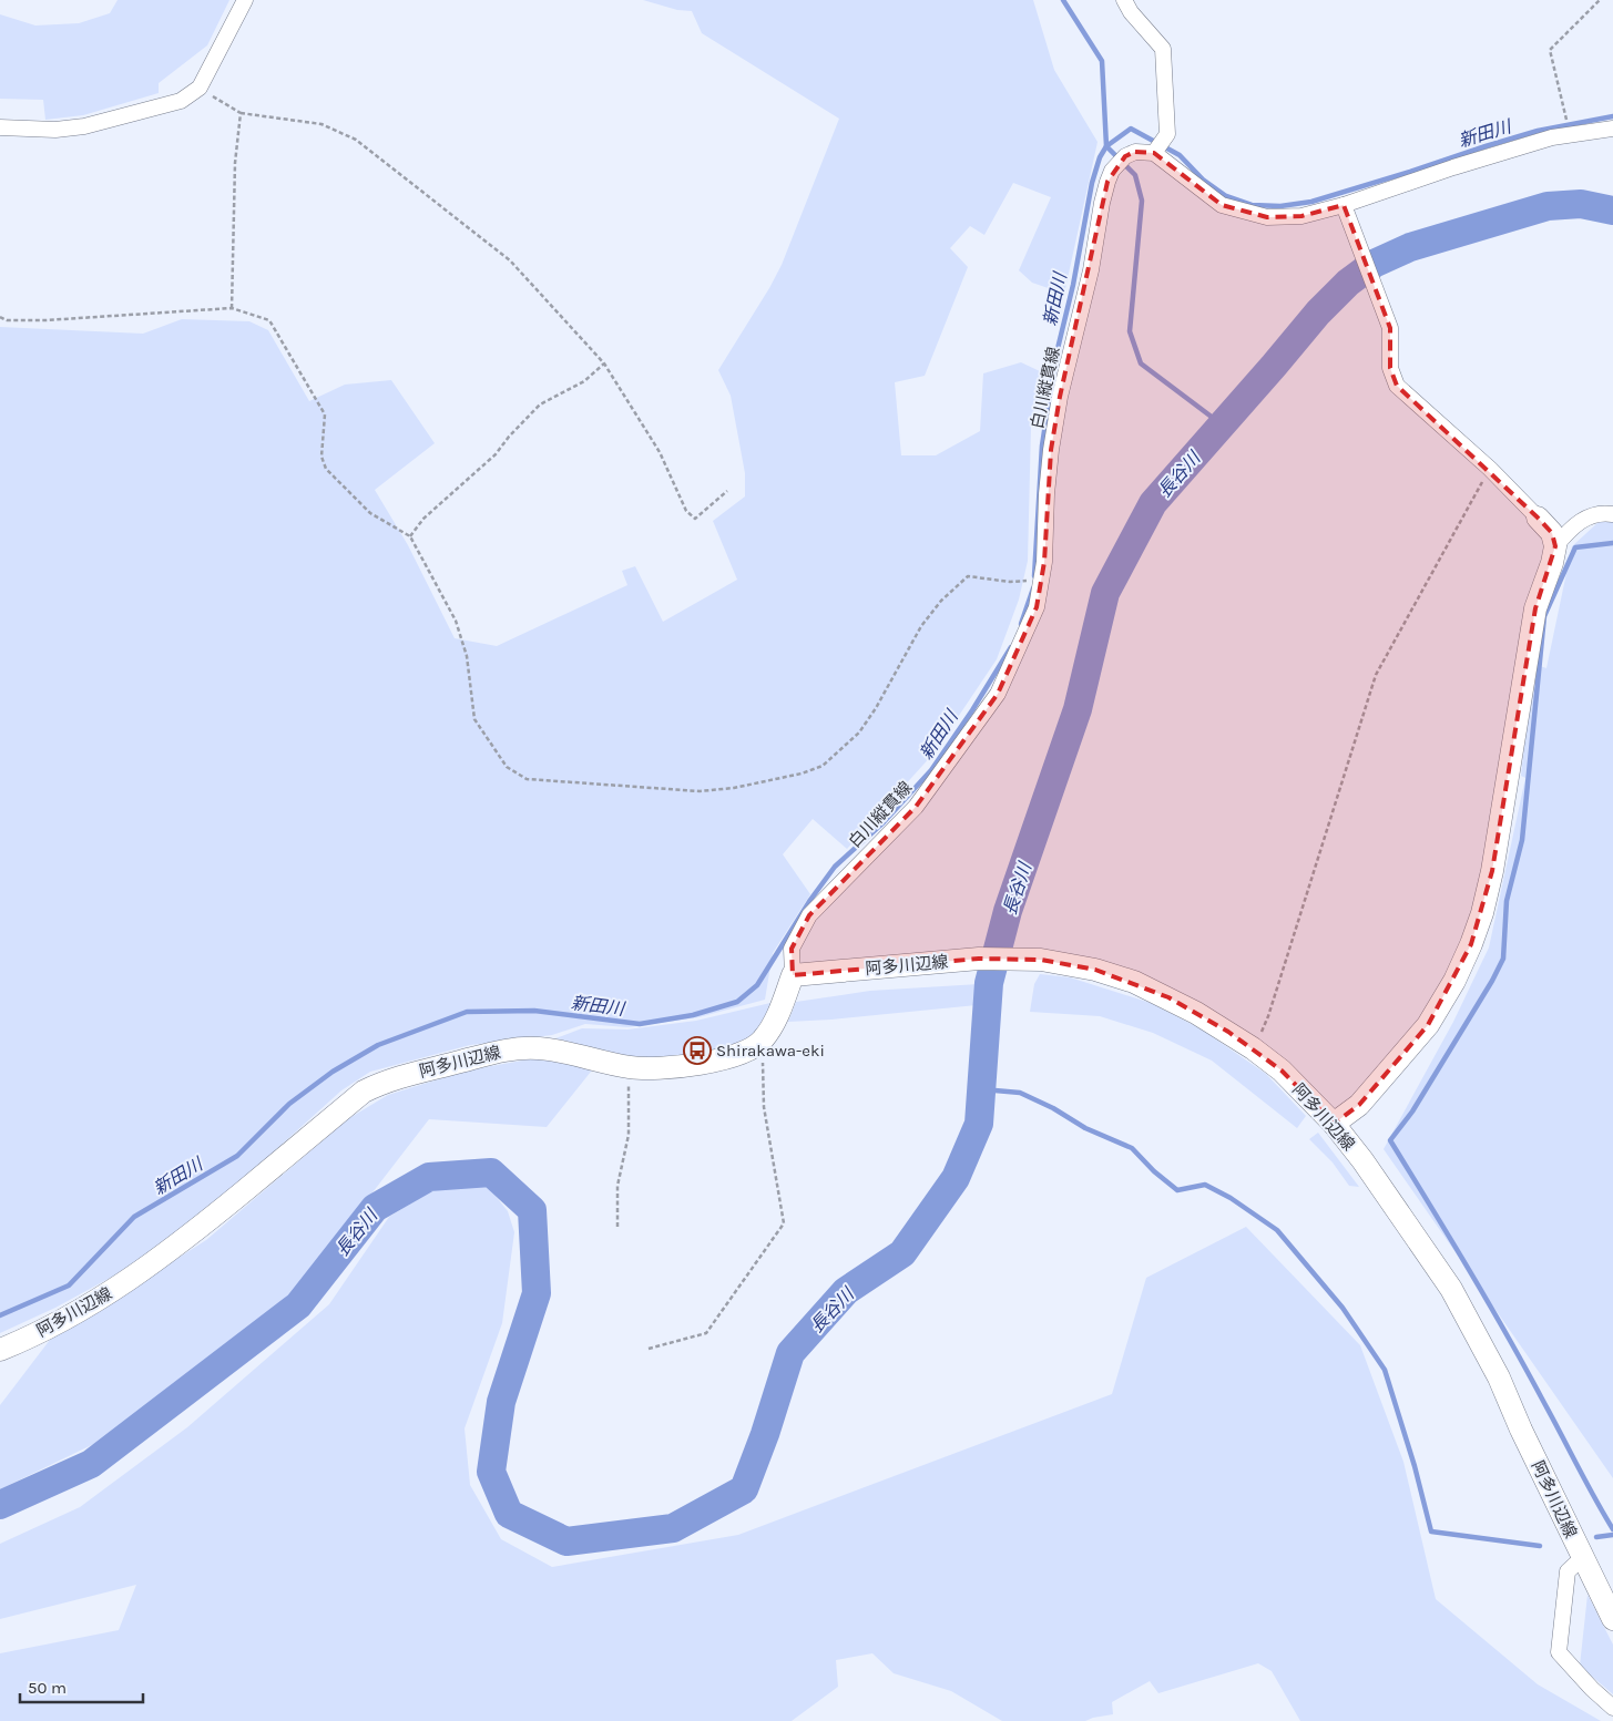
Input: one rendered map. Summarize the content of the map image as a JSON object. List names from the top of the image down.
{
  "streets": {
    "main road": ["阿多川辺線"],
    "street": ["白川縦貫線"]
  },
  "crossings": [
    ["白川縦貫線", "阿多川辺線"]
  ],
  "water": ["新田川", "長谷川"],
  "places": {
    "bus stop": ["Shirakawa-eki"]
  },
  "scale_bar": "50 m"
}
